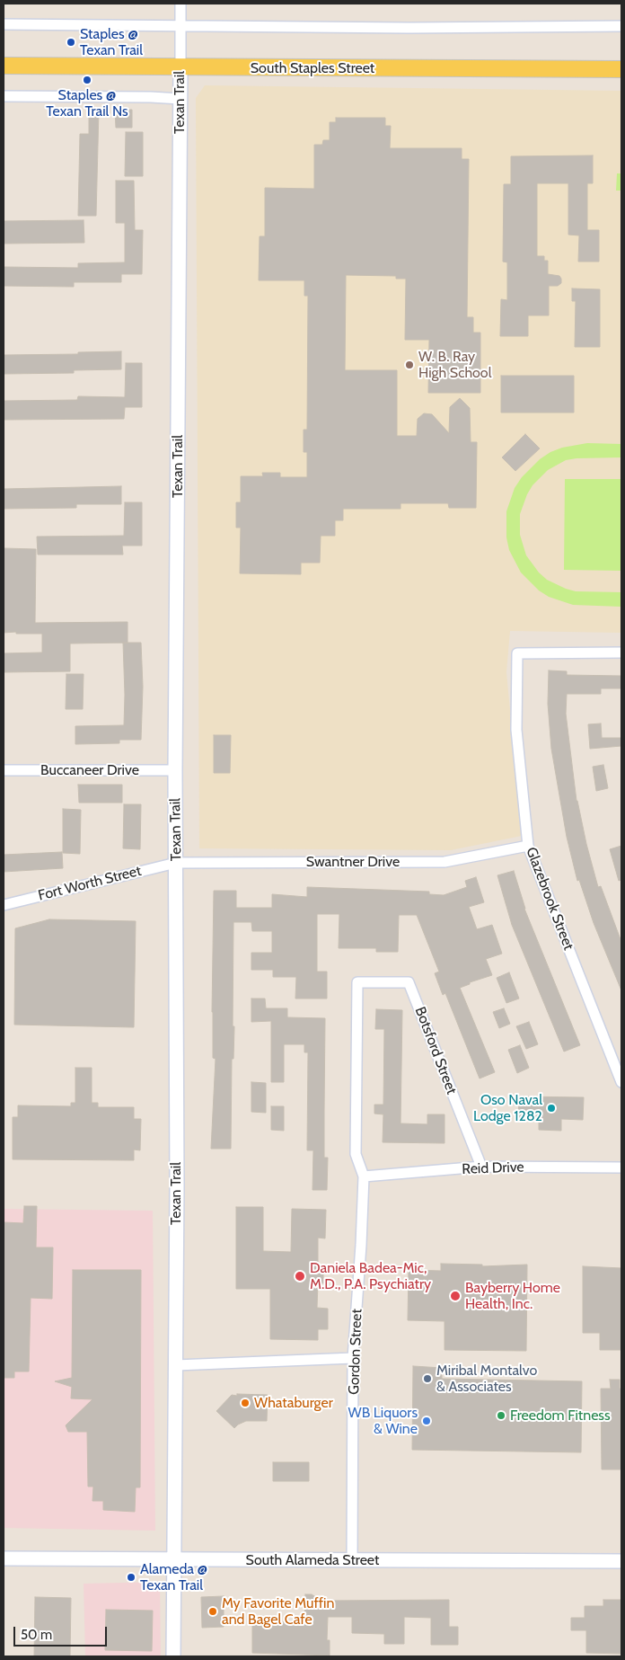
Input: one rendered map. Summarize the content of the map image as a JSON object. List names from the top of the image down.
{
  "streets": {
    "main road": ["South Staples Street"],
    "street": [
      "Texan Trail",
      "Buccaneer Drive",
      "Swantner Drive",
      "Fort Worth Street",
      "Glazebrook Street",
      "Botsford Street",
      "Reid Drive",
      "Gordon Street",
      "South Alameda Street"
    ]
  },
  "crossings": [
    ["South Staples Street", "Texan Trail"],
    ["Texan Trail", "Buccaneer Drive"],
    ["Texan Trail", "Swantner Drive"],
    ["Texan Trail", "Fort Worth Street"],
    ["Texan Trail", "South Alameda Street"],
    ["Swantner Drive", "Fort Worth Street"],
    ["Swantner Drive", "Glazebrook Street"],
    ["Botsford Street", "Reid Drive"],
    ["Botsford Street", "Gordon Street"],
    ["Reid Drive", "Gordon Street"],
    ["Gordon Street", "South Alameda Street"]
  ],
  "places": [
    "Staples @ Texan Trail",
    "Staples @ Texan Trail Ns",
    "W. B. Ray High School",
    "Oso Naval Lodge 1282",
    "Daniela Badea-Mic, M.D., P.A. Psychiatry",
    "Bayberry Home Health, Inc.",
    "Miribal Montalvo & Associates",
    "Whataburger",
    "Freedom Fitness",
    "WB Liquors & Wine",
    "Alameda @ Texan Trail",
    "My Favorite Muffin and Bagel Cafe"
  ],
  "scale_bar": "50 m"
}
